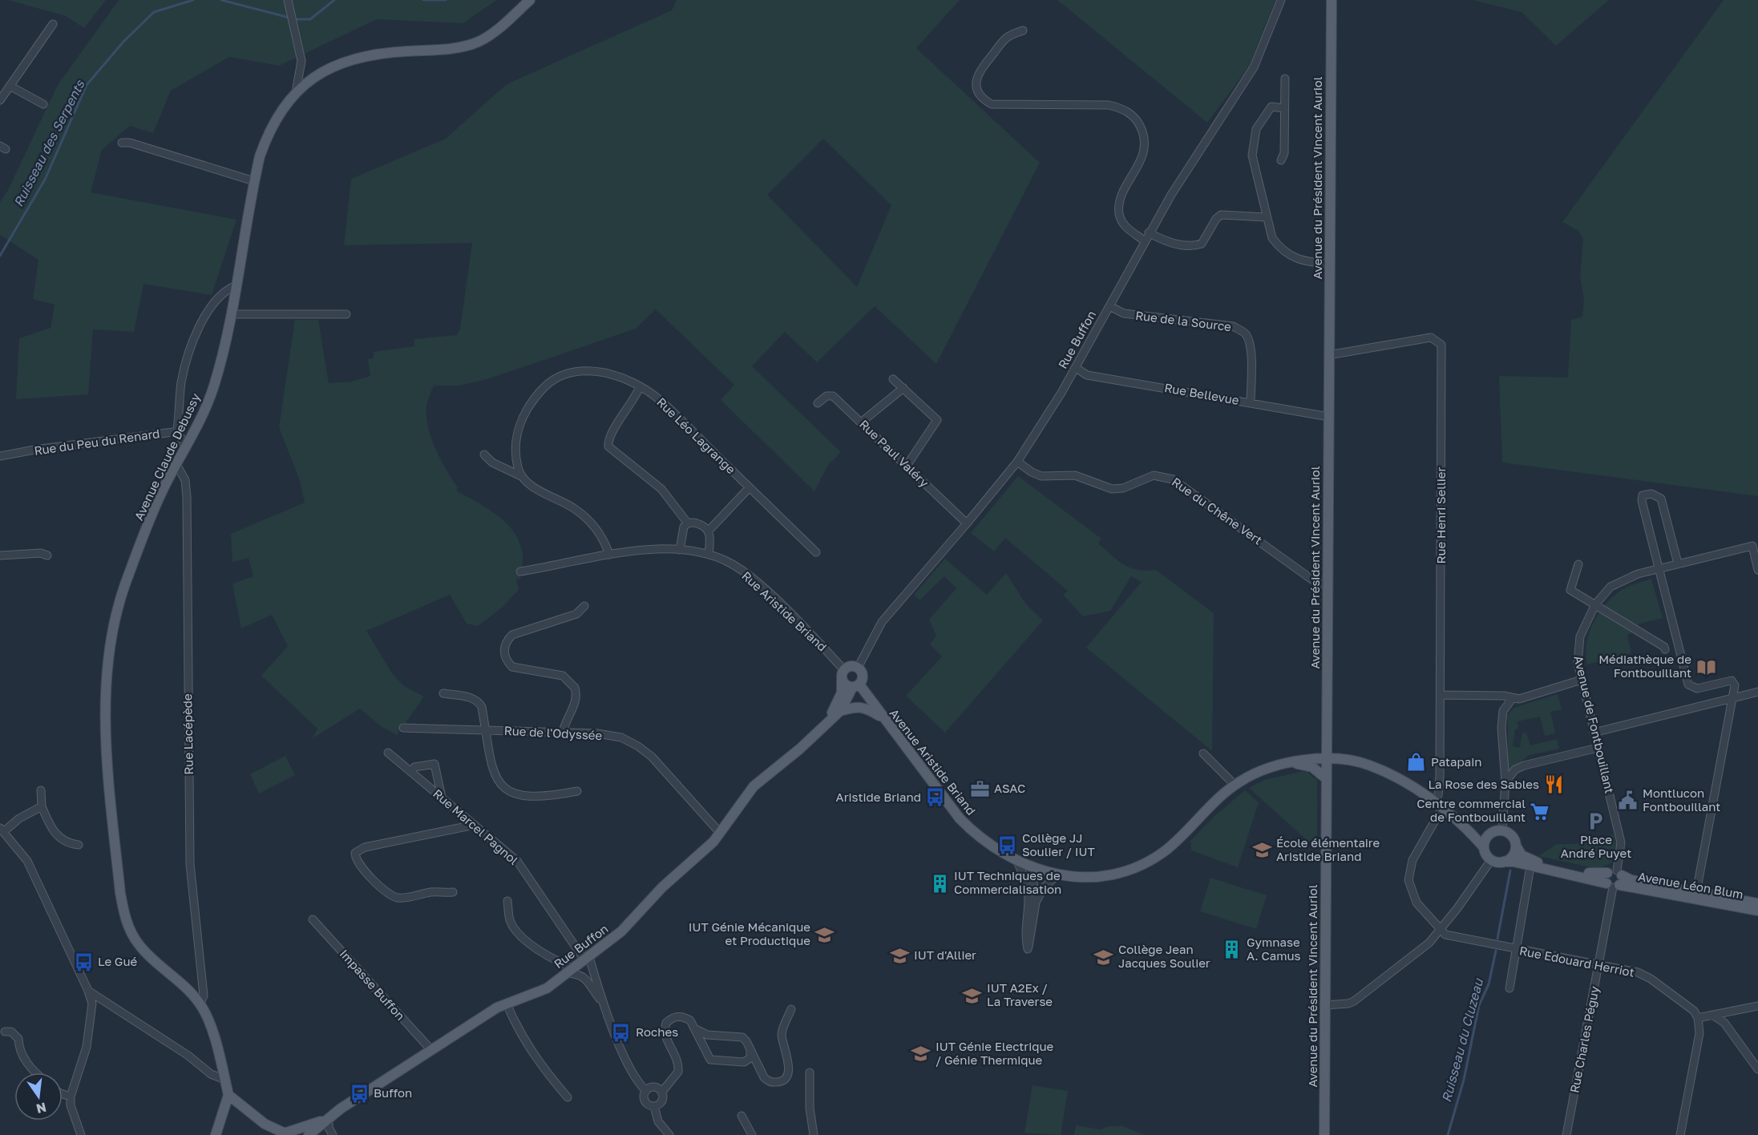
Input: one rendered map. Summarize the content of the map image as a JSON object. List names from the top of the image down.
{
  "streets": {
    "main road": [
      "Avenue du Président Vincent Auriol",
      "Rue Buffon",
      "Avenue Claude Debussy",
      "Avenue Aristide Briand",
      "Avenue Léon Blum"
    ],
    "street": [
      "Rue de la Source",
      "Rue Bellevue",
      "Rue Léo Lagrange",
      "Rue du Peu du Renard",
      "Rue Paul Valéry",
      "Rue du Chêne Vert",
      "Rue Henri Sellier",
      "Rue Aristide Briand",
      "Avenue de Fontbouillant",
      "Rue de l'Odyssée",
      "Rue Lacépède",
      "Rue Marcel Pagnol",
      "Rue Edouard Herriot",
      "Impasse Buffon",
      "Rue Charles Péguy"
    ]
  },
  "crossings": [
    ["Avenue du Président Vincent Auriol", "Rue Bellevue"],
    ["Avenue du Président Vincent Auriol", "Rue du Chêne Vert"],
    ["Avenue du Président Vincent Auriol", "Rue Henri Sellier"],
    ["Avenue du Président Vincent Auriol", "Avenue Aristide Briand"],
    ["Rue de la Source", "Rue Buffon"],
    ["Rue de la Source", "Rue Bellevue"],
    ["Rue Buffon", "Rue Bellevue"],
    ["Rue Buffon", "Rue Paul Valéry"],
    ["Rue Buffon", "Rue du Chêne Vert"],
    ["Rue Buffon", "Rue Aristide Briand"],
    ["Rue Buffon", "Rue de l'Odyssée"],
    ["Rue Buffon", "Avenue Aristide Briand"],
    ["Rue Buffon", "Rue Marcel Pagnol"],
    ["Rue Buffon", "Impasse Buffon"],
    ["Rue du Peu du Renard", "Avenue Claude Debussy"],
    ["Avenue Claude Debussy", "Rue Lacépède"],
    ["Rue Henri Sellier", "Rue Edouard Herriot"],
    ["Rue Aristide Briand", "Avenue Aristide Briand"],
    ["Avenue de Fontbouillant", "Avenue Léon Blum"],
    ["Avenue de Fontbouillant", "Rue Charles Péguy"],
    ["Avenue Léon Blum", "Rue Charles Péguy"],
    ["Rue Edouard Herriot", "Rue Charles Péguy"]
  ],
  "water": ["Ruisseau des Serpents", "Ruisseau du Cluzeau"],
  "places": {
    "library": ["Médiathèque de Fontbouillant"],
    "shop": ["Patapain"],
    "restaurant": ["La Rose des Sables"],
    "office": ["ASAC"],
    "bus stop": [
      "Aristide Briand",
      "Collège JJ Soulier / IUT",
      "Le Gué",
      "Roches",
      "Buffon"
    ],
    "public building": ["Montlucon Fontbouillant"],
    "supermarket": ["Centre commercial de Fontbouillant"],
    "parking": ["Place André Puyet"],
    "school or university": [
      "École élémentaire Aristide Briand",
      "IUT Génie Mécanique et Productique",
      "IUT d'Allier",
      "Collège Jean Jacques Soulier",
      "IUT A2Ex / La Traverse",
      "IUT Génie Electrique / Génie Thermique"
    ],
    "building": ["IUT Techniques de Commercialisation", "Gymnase A. Camus"]
  },
  "north": "bottom"
}
